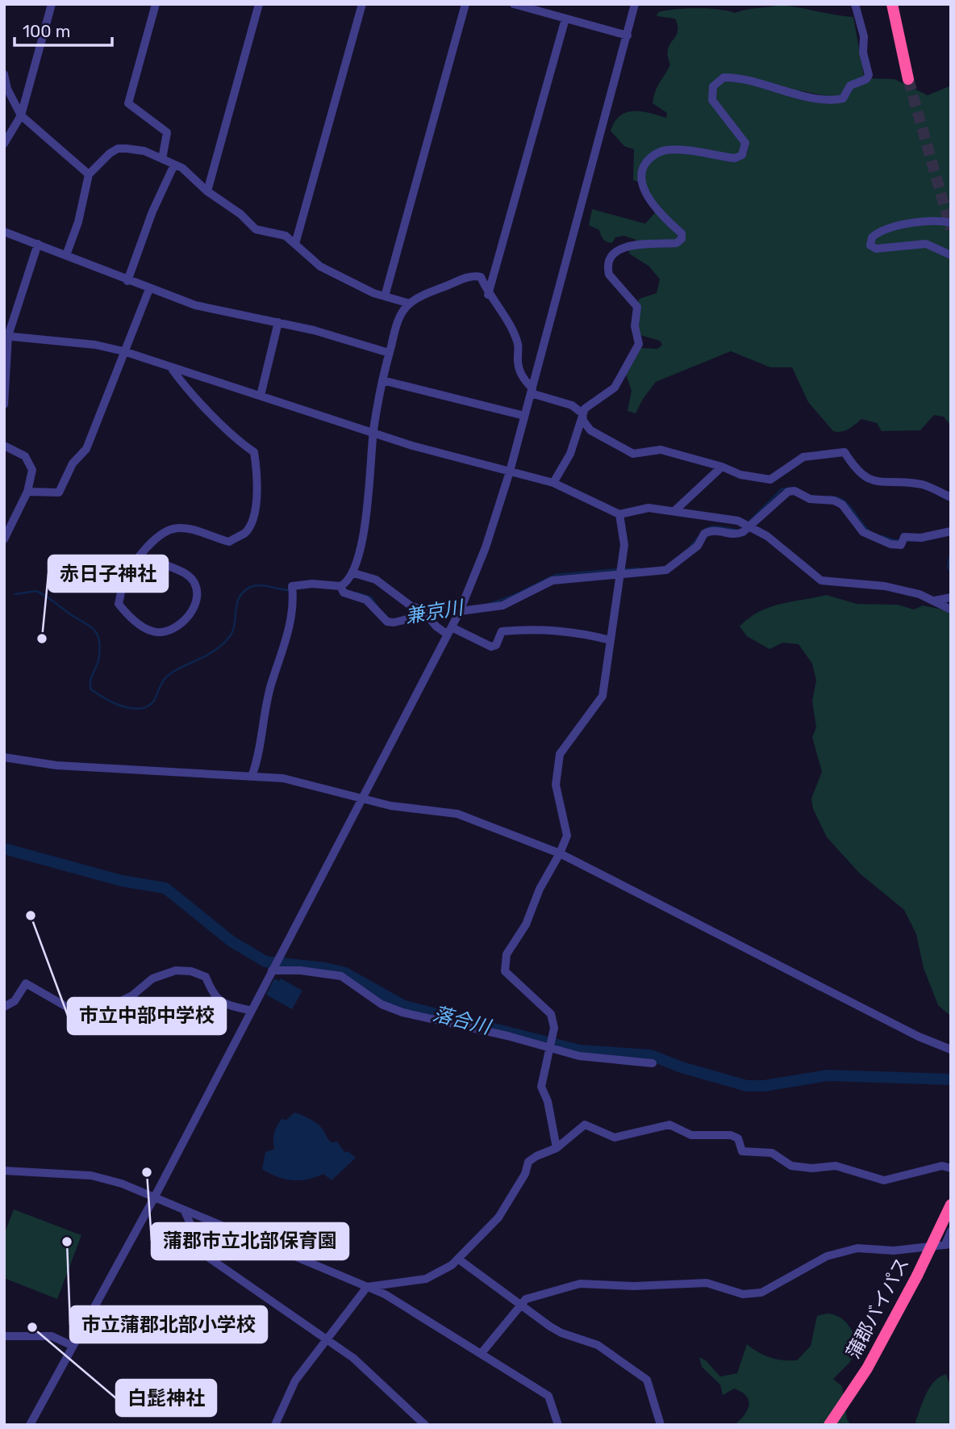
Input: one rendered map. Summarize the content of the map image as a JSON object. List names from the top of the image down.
{
  "streets": {
    "highway": ["蒲郡バイパス"]
  },
  "water": ["兼京川", "落合川"],
  "places": [
    "赤日子神社",
    "市立中部中学校",
    "蒲郡市立北部保育園",
    "市立蒲郡北部小学校",
    "白髭神社"
  ],
  "scale_bar": "100 m"
}
